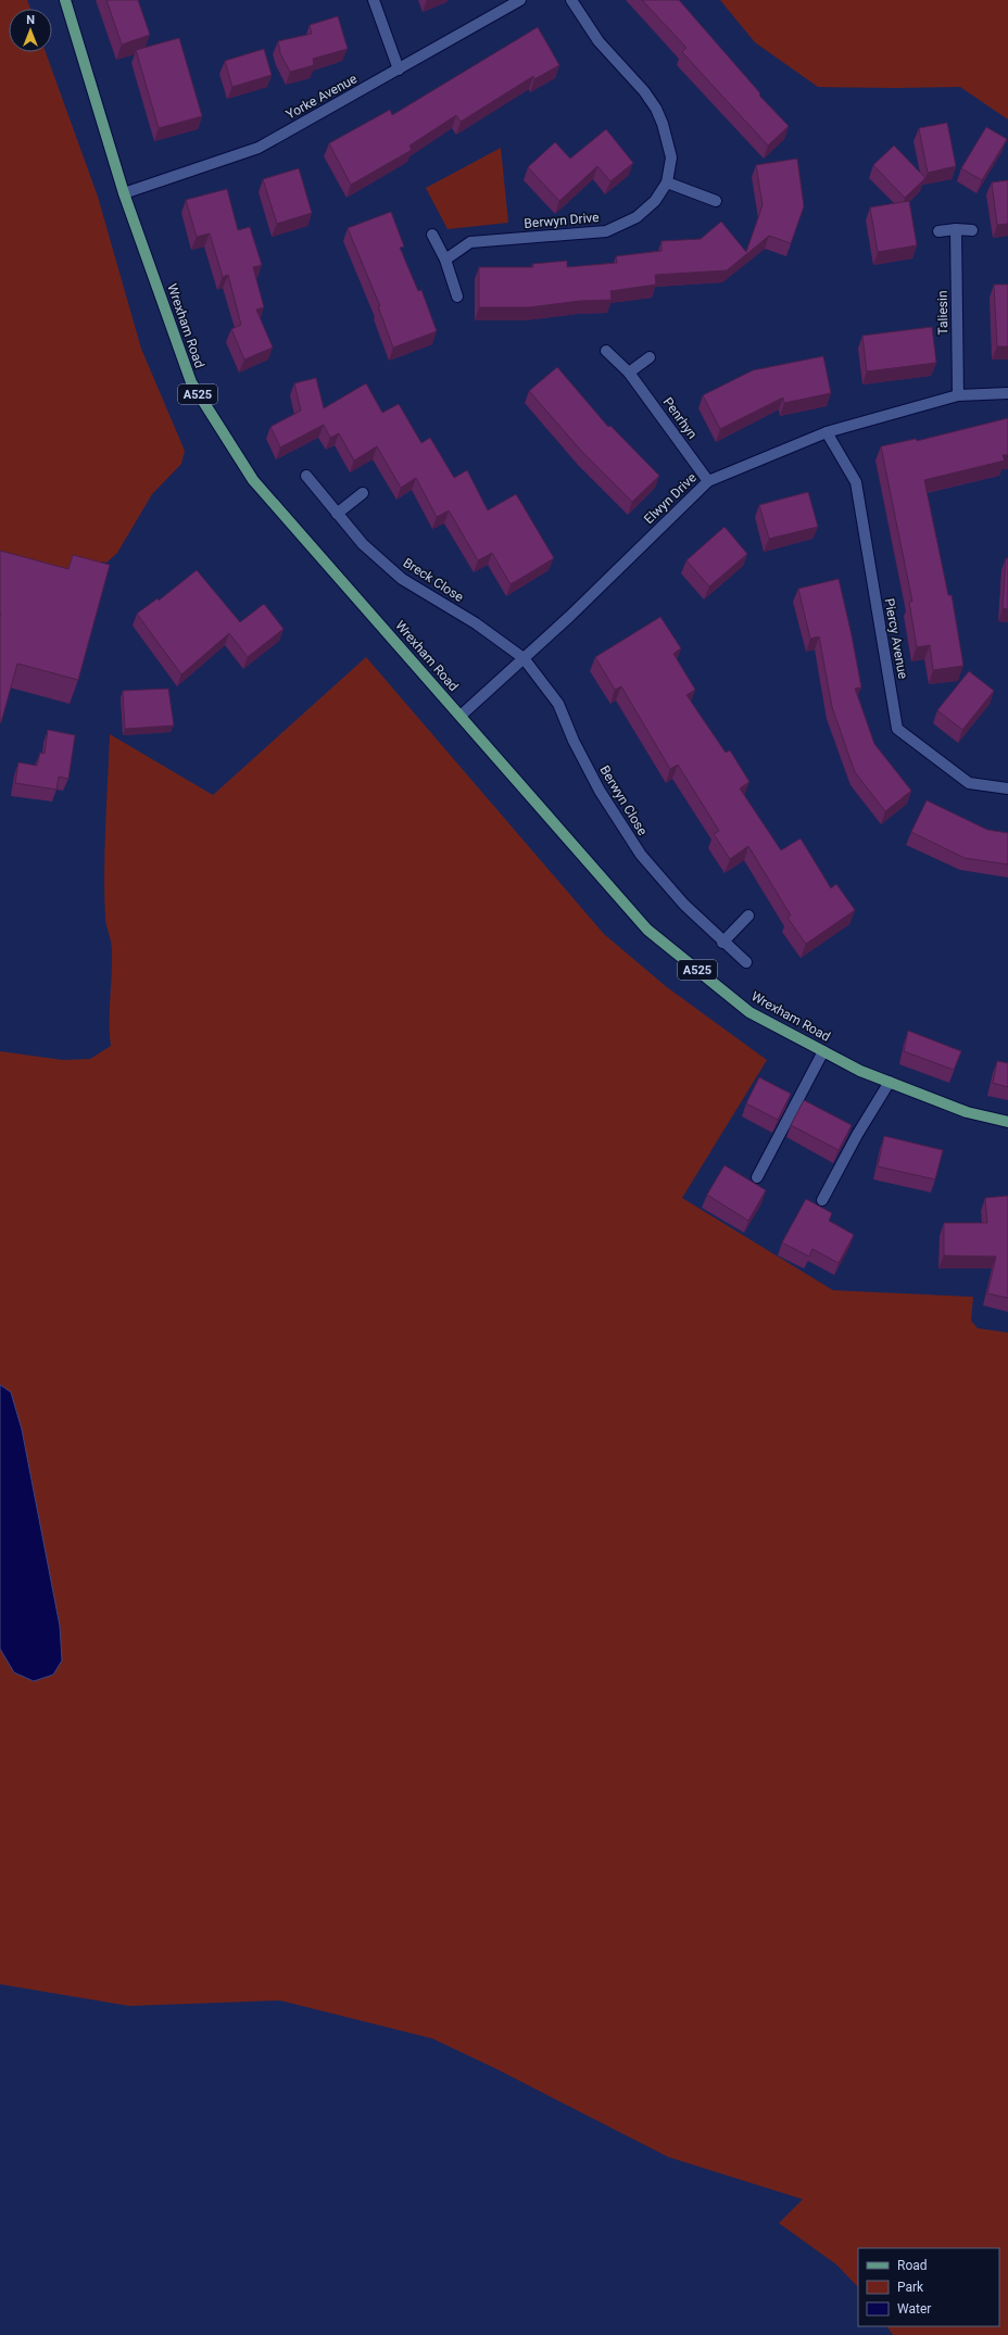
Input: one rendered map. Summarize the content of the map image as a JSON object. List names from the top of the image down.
{
  "streets": {
    "main road": ["Wrexham Road", "A525"],
    "street": [
      "Yorke Avenue",
      "Berwyn Drive",
      "Taliesin",
      "Penrhyn",
      "Elwyn Drive",
      "Breck Close",
      "Piercy Avenue",
      "Berwyn Close"
    ]
  },
  "crossings": [
    ["Yorke Avenue", "Wrexham Road"],
    ["Taliesin", "Elwyn Drive"],
    ["Wrexham Road", "Elwyn Drive"],
    ["Penrhyn", "Elwyn Drive"],
    ["Elwyn Drive", "Breck Close"],
    ["Elwyn Drive", "Piercy Avenue"],
    ["Elwyn Drive", "Berwyn Close"],
    ["Breck Close", "Berwyn Close"]
  ],
  "legend": ["Road", "Park", "Water"],
  "north": "top"
}
